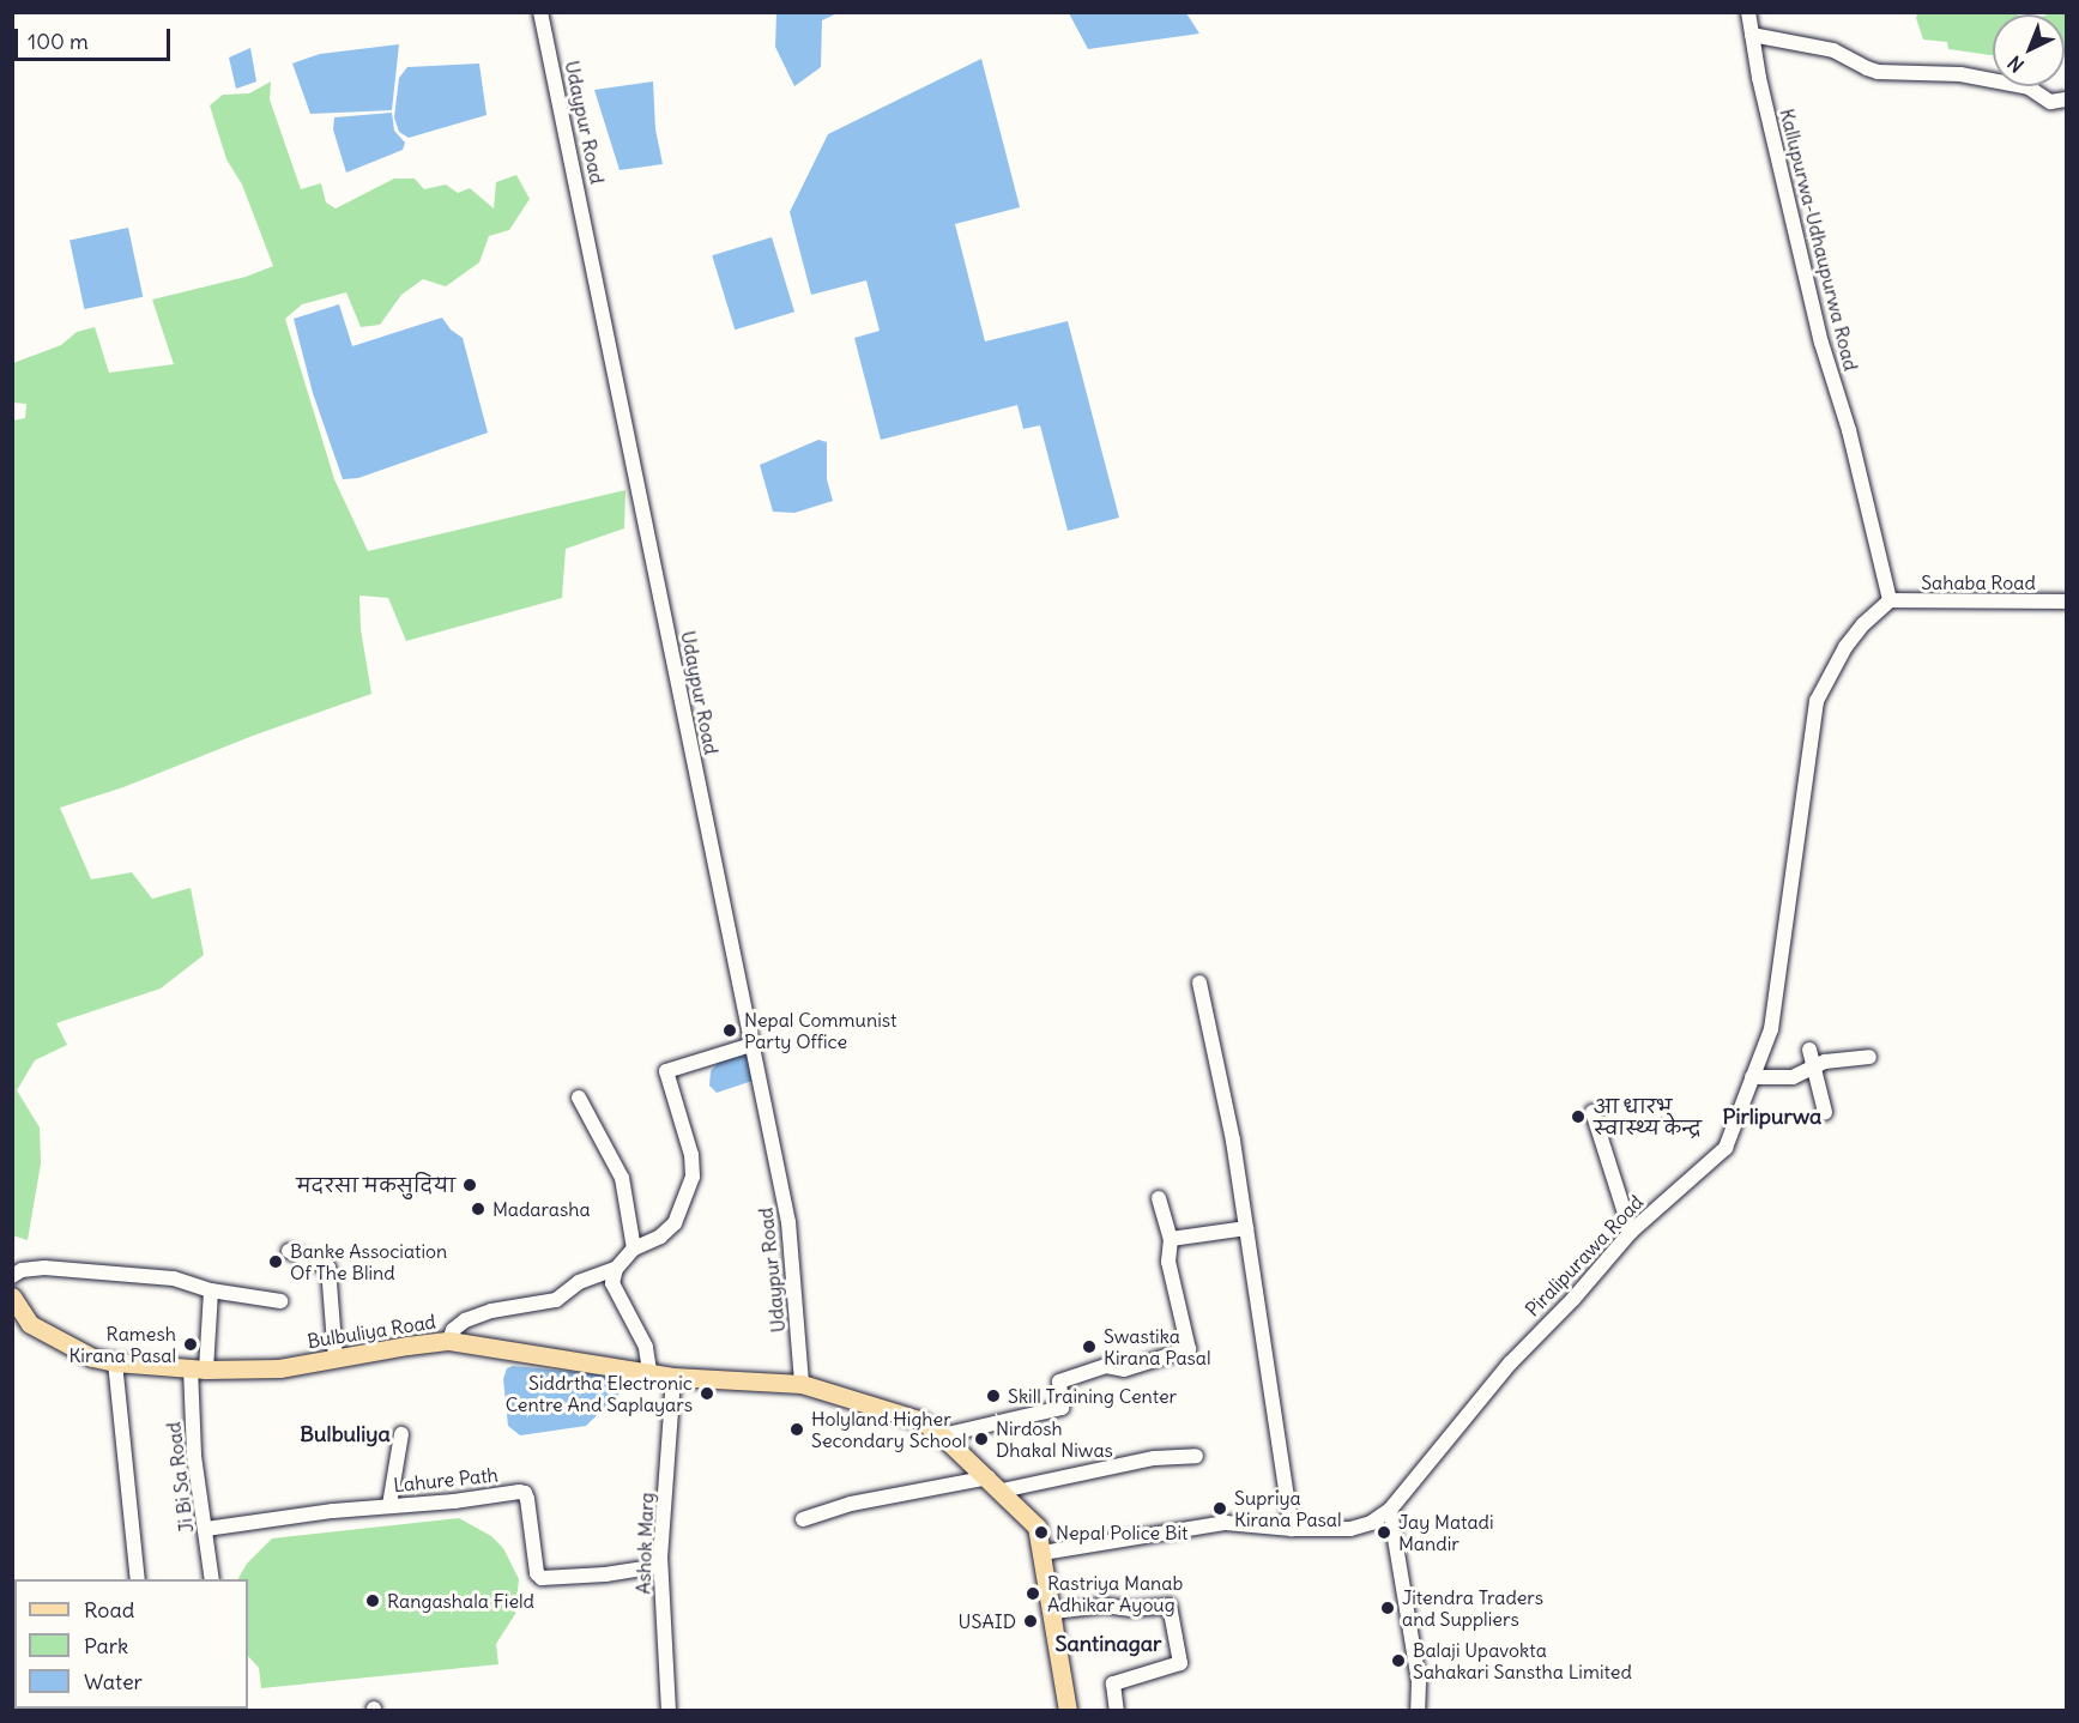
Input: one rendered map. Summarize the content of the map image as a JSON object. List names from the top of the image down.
{
  "streets": {
    "main road": ["Bulbuliya Road"],
    "street": [
      "Udaypur Road",
      "Kallupurwa-Udhaupurwa Road",
      "Sahaba Road",
      "Piralipurawa Road",
      "Ji Bi Sa Road",
      "Lahure Path",
      "Ashok Marg"
    ]
  },
  "crossings": [
    ["Udaypur Road", "Bulbuliya Road"],
    ["Kallupurwa-Udhaupurwa Road", "Sahaba Road"],
    ["Kallupurwa-Udhaupurwa Road", "Piralipurawa Road"],
    ["Sahaba Road", "Piralipurawa Road"],
    ["Piralipurawa Road", "Bulbuliya Road"],
    ["Bulbuliya Road", "Ji Bi Sa Road"],
    ["Bulbuliya Road", "Ashok Marg"],
    ["Ji Bi Sa Road", "Lahure Path"],
    ["Lahure Path", "Ashok Marg"]
  ],
  "districts": ["Pirlipurwa", "Bulbuliya", "Santinagar"],
  "places": [
    "Nepal Communist Party Office",
    "आ धारभु स्वास्थ्य केन्द्र",
    "मदरसा मकसुदिया",
    "Madarasha",
    "Banke Association Of The Blind",
    "Ramesh Kirana Pasal",
    "Swastika Kirana Pasal",
    "Siddrtha Electronic Centre And Saplayars",
    "Skill Training Center",
    "Holyland Higher Secondary School",
    "Nirdosh Dhakal Niwas",
    "Supriya Kirana Pasal",
    "Nepal Police Bit",
    "Jay Matadi Mandir",
    "Rastriya Manab Adhikar Ayoug",
    "Rangashala Field",
    "Jitendra Traders and Suppliers",
    "USAID",
    "Balaji Upavokta Sahakari Sanstha Limited"
  ],
  "legend": ["Road", "Park", "Water"],
  "scale_bar": "100 m",
  "north": "bottom left"
}
